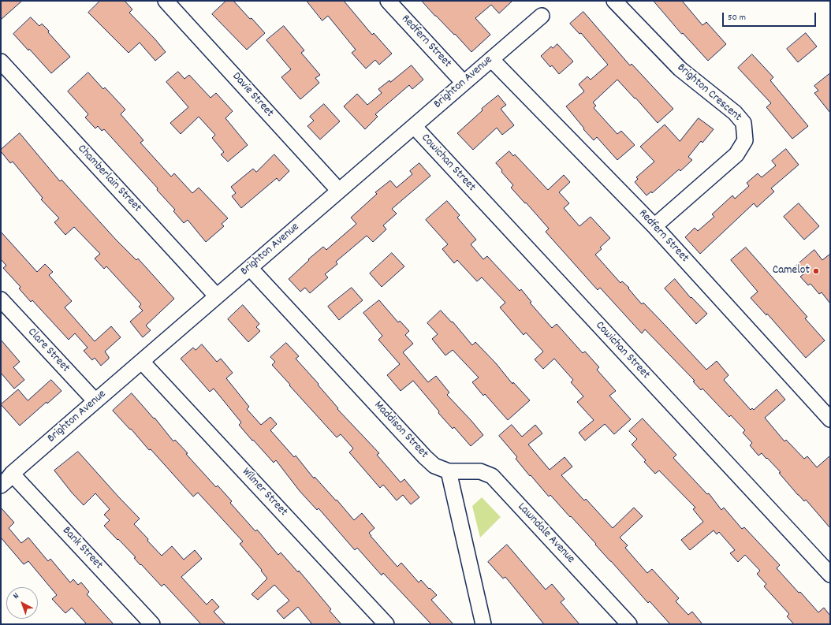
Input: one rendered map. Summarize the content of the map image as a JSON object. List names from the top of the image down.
{
  "streets": {
    "street": [
      "Redfern Street",
      "Brighton Avenue",
      "Brighton Crescent",
      "Davie Street",
      "Cowichan Street",
      "Chamberlain Street",
      "Clare Street",
      "Maddison Street",
      "Wilmer Street",
      "Lawndale Avenue",
      "Bank Street"
    ]
  },
  "crossings": [
    ["Redfern Street", "Brighton Avenue"],
    ["Redfern Street", "Brighton Crescent"],
    ["Brighton Avenue", "Davie Street"],
    ["Brighton Avenue", "Cowichan Street"],
    ["Brighton Avenue", "Chamberlain Street"],
    ["Brighton Avenue", "Clare Street"],
    ["Brighton Avenue", "Maddison Street"],
    ["Brighton Avenue", "Wilmer Street"],
    ["Brighton Avenue", "Bank Street"],
    ["Maddison Street", "Lawndale Avenue"]
  ],
  "places": ["Camelot"],
  "scale_bar": "50 m",
  "north": "top left"
}
